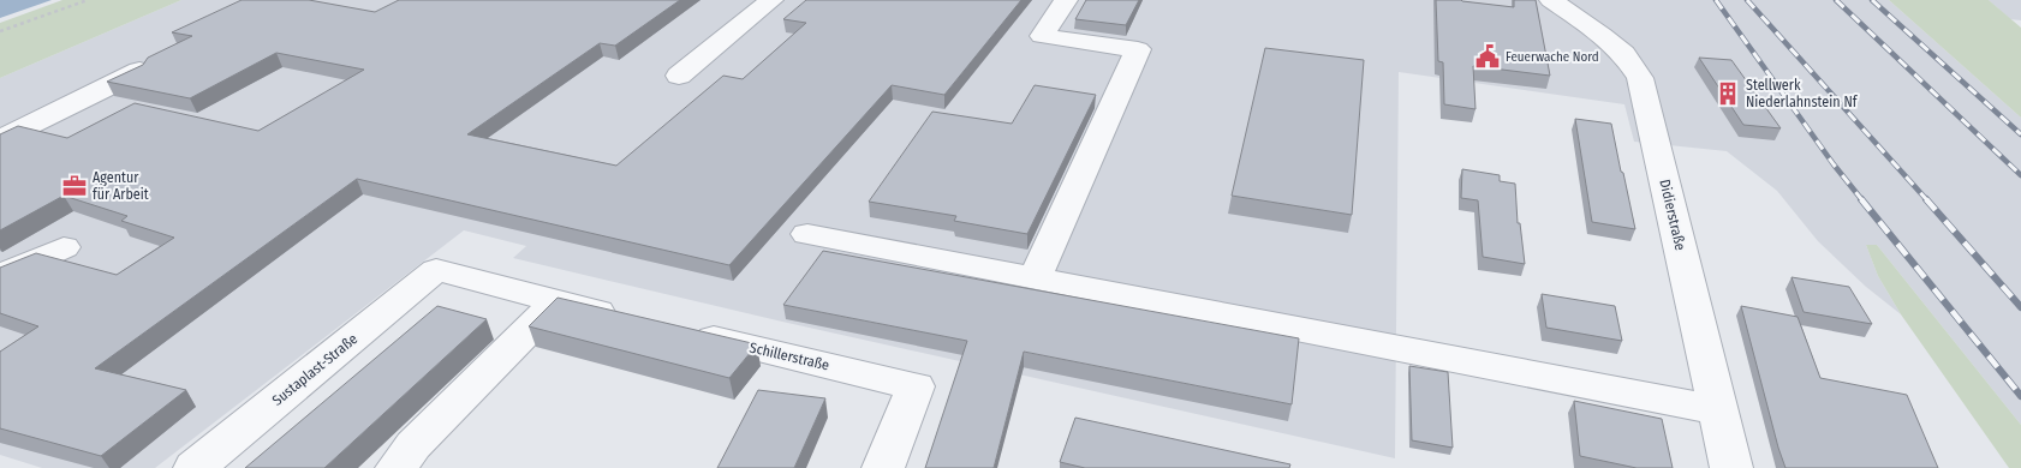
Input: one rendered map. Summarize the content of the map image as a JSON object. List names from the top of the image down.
{
  "streets": {
    "street": ["Didierstraße", "Schillerstraße", "Sustaplast-Straße"]
  },
  "places": {
    "public building": ["Feuerwache Nord"],
    "building": ["Stellwerk Niederlahnstein Nf"],
    "office": ["Agentur für Arbeit"]
  }
}
